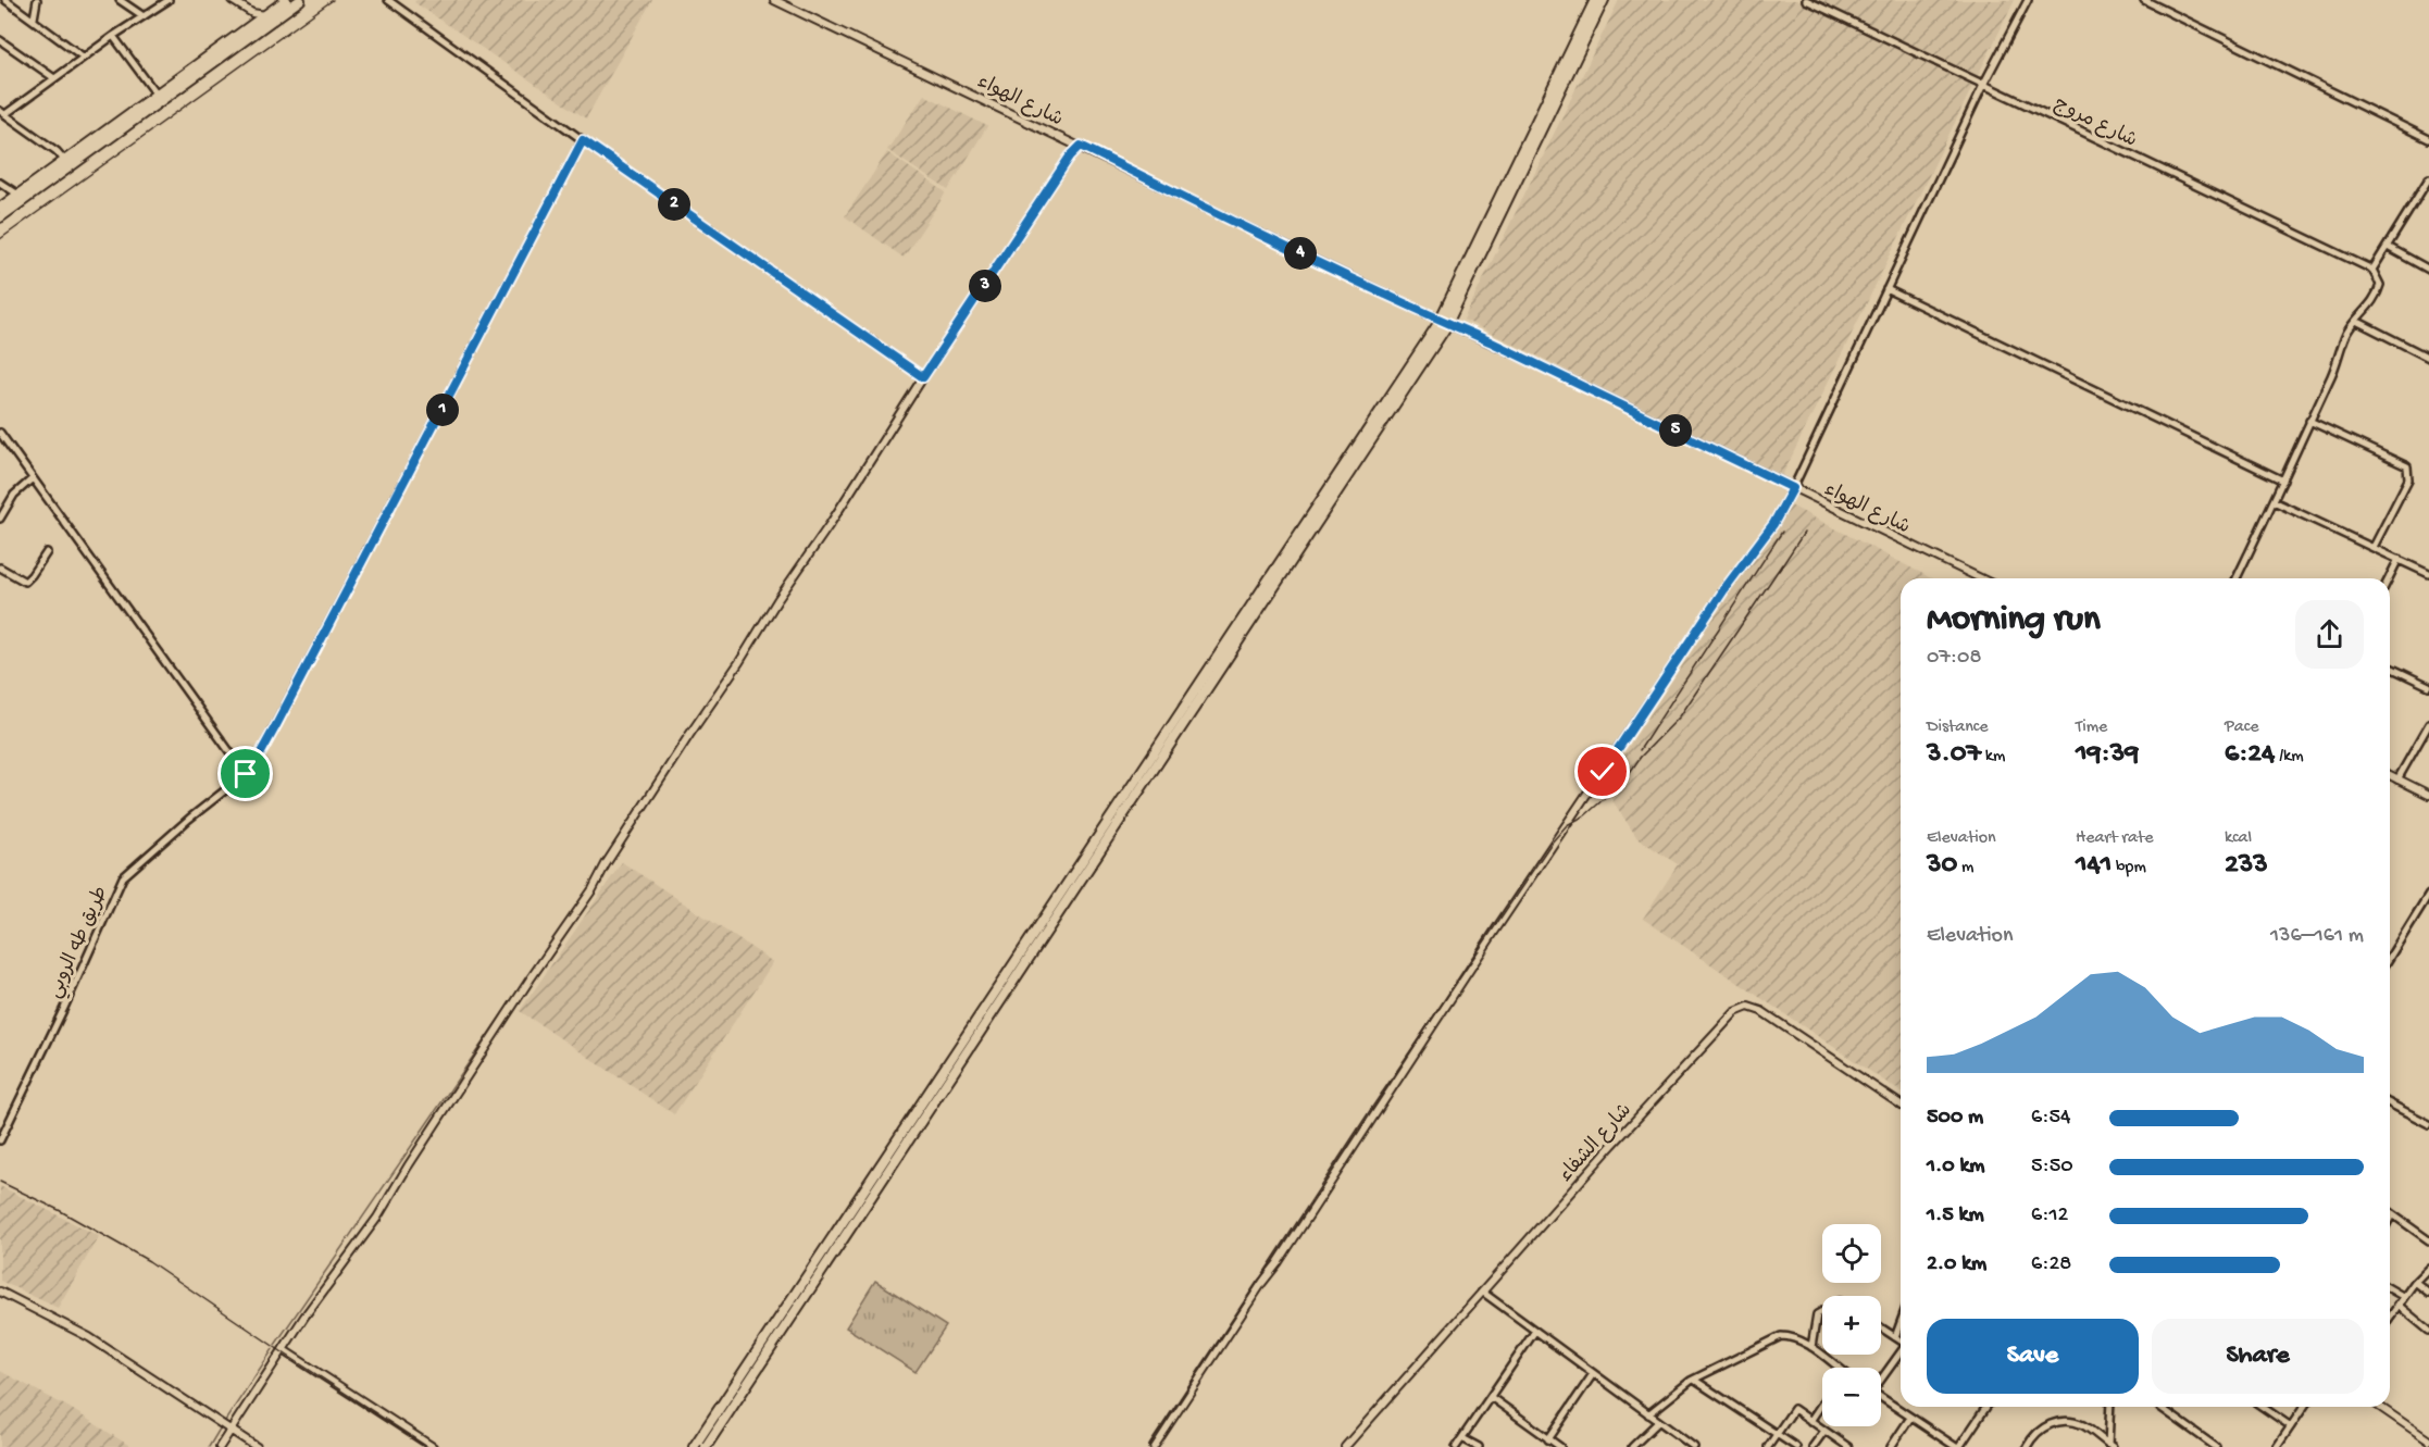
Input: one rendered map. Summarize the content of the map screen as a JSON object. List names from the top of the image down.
{
  "streets": {
    "street": [
      "شارع الهواء",
      "شارع مروج",
      "طريق طه الروبي",
      "شارع الشفاء"
    ]
  },
  "page": {
    "pins": [
      "2",
      "4",
      "3",
      "1",
      "5"
    ],
    "heading": ["Morning run", "07:08"],
    "stats": [
      ["Distance", "3.07 km"],
      ["Time", "19:39"],
      ["Pace", "6:24 /km"],
      ["Elevation", "30 m"],
      ["Heart rate", "141 bpm"],
      ["kcal", "233"]
    ],
    "chart": ["Elevation", "136–161 m"],
    "list": [
      {
        "name": "500 m",
        "note": "6:54"
      },
      {
        "name": "1.0 km",
        "note": "5:50"
      },
      {
        "name": "1.5 km",
        "note": "6:12"
      },
      {
        "name": "2.0 km",
        "note": "6:28"
      }
    ],
    "map_buttons": ["+", "−"],
    "buttons": ["Save", "Share"]
  }
}
